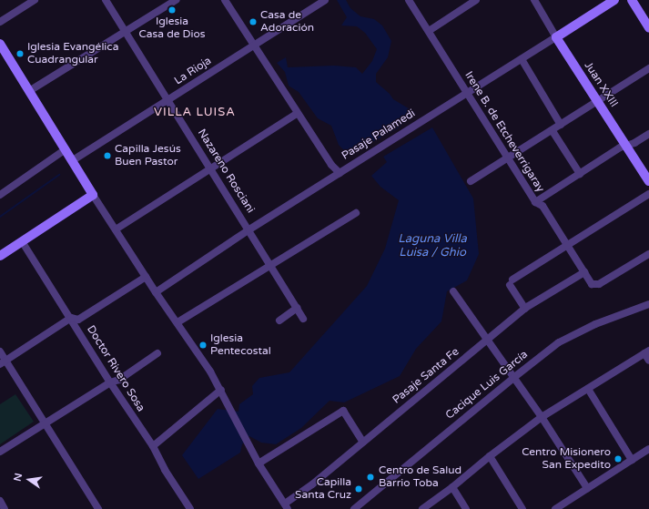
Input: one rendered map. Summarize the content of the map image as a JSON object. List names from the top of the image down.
{
  "streets": {
    "street": [
      "La Rioja",
      "Juan XXIII",
      "Irene B. de Etcheverrigaray",
      "Pasaje Palamedi",
      "Nazareno Rosciani",
      "Doctor Rivero Sosa",
      "Pasaje Santa Fe",
      "Cacique Luis García"
    ]
  },
  "crossings": [
    ["La Rioja", "Nazareno Rosciani"],
    ["Juan XXIII", "Pasaje Palamedi"],
    ["Irene B. de Etcheverrigaray", "Pasaje Palamedi"],
    ["Irene B. de Etcheverrigaray", "Pasaje Santa Fe"],
    ["Pasaje Palamedi", "Nazareno Rosciani"]
  ],
  "districts": ["VILLA LUISA"],
  "water": ["Laguna Villa Luisa / Ghio"],
  "places": [
    "Iglesia Casa de Dios",
    "Casa de Adoración",
    "Iglesia Evangélica Cuadrangular",
    "Capilla Jesús Buen Pastor",
    "Iglesia Pentecostal",
    "Centro Misionero San Expedito",
    "Centro de Salud Barrio Toba",
    "Capilla Santa Cruz"
  ],
  "north": "left"
}
